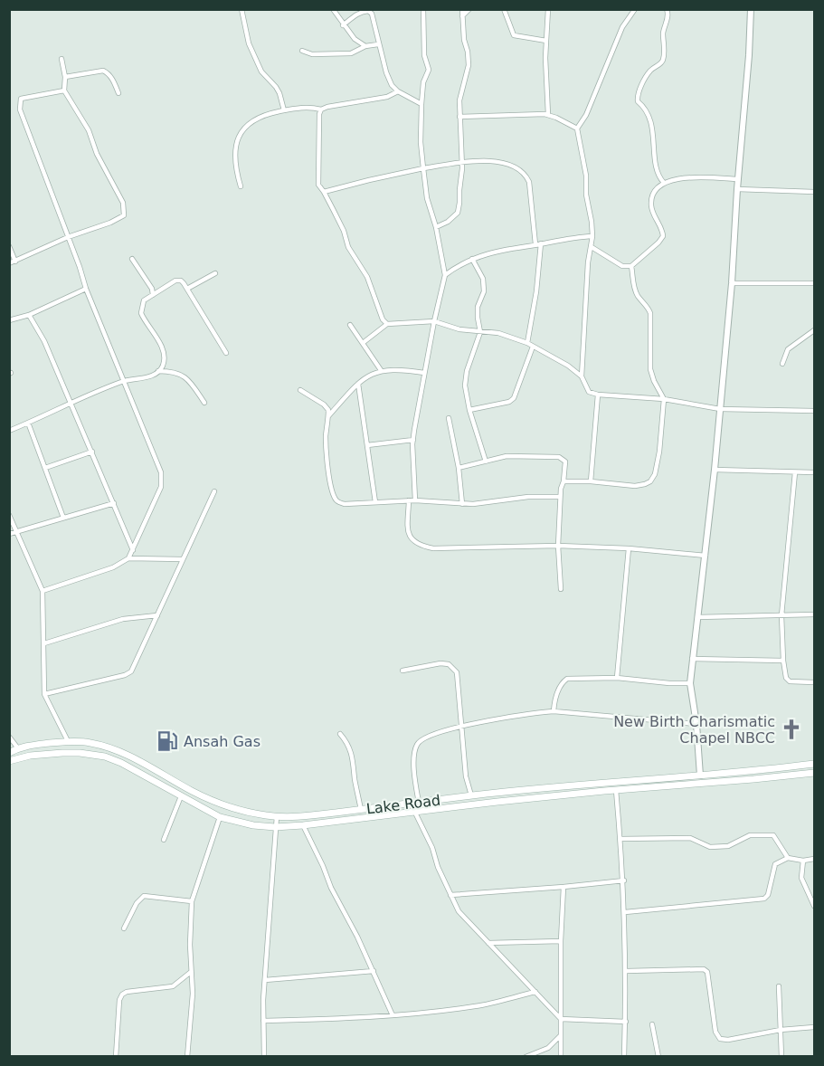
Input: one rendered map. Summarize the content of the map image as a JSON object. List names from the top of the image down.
{
  "streets": {
    "main road": ["Lake Road"]
  },
  "places": {
    "church": ["New Birth Charismatic Chapel NBCC"],
    "fuel station": ["Ansah Gas"]
  }
}
